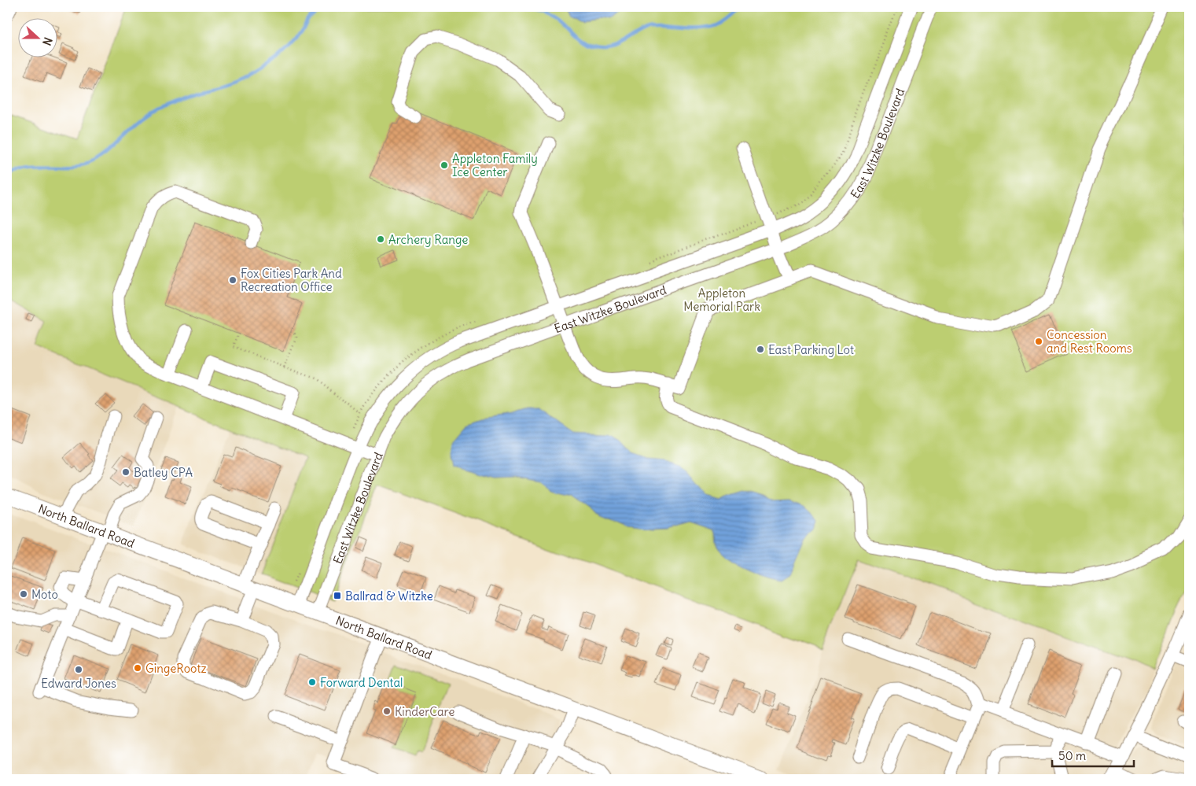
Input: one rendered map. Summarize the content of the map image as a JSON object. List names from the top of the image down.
{
  "streets": {
    "main road": ["North Ballard Road"],
    "street": ["East Witzke Boulevard"]
  },
  "crossings": [
    ["East Witzke Boulevard", "North Ballard Road"]
  ],
  "parks": ["Appleton Memorial Park"],
  "places": {
    "other": [
      "Appleton Family Ice Center",
      "Archery Range",
      "Fox Cities Park And Recreation Office",
      "Concession and Rest Rooms",
      "East Parking Lot",
      "Batley CPA",
      "Moto",
      "GingeRootz",
      "Edward Jones",
      "Forward Dental",
      "KinderCare"
    ],
    "transit": ["Ballrad & Witzke"]
  },
  "scale_bar": "50 m",
  "north": "right"
}
